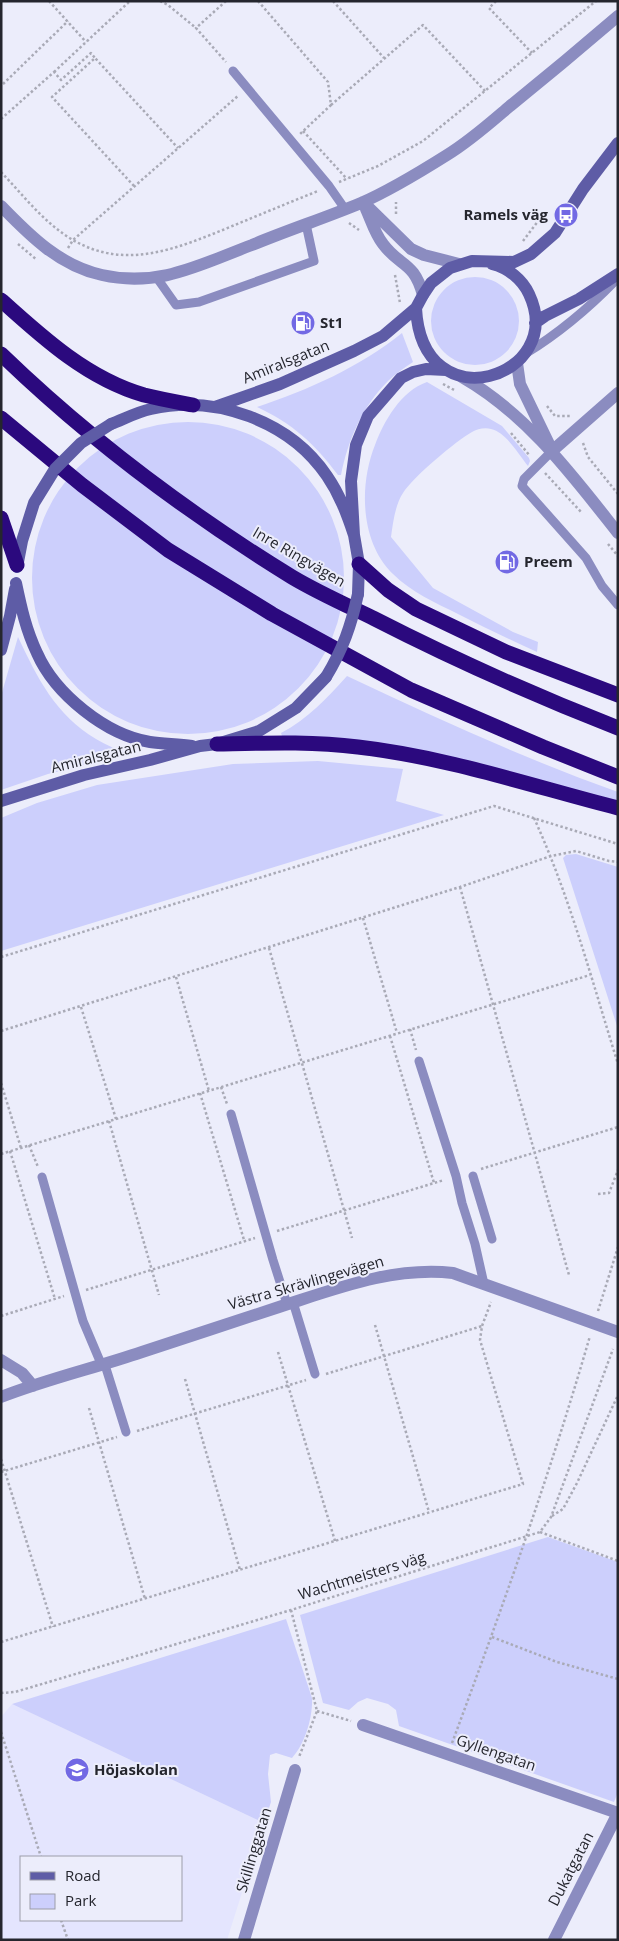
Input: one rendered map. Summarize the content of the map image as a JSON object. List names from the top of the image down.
{
  "streets": {
    "highway": ["Inre Ringvägen"],
    "main road": ["Amiralsgatan"],
    "street": [
      "Västra Skrävlingevägen",
      "Gyllengatan",
      "Skillinggatan",
      "Dukatgatan"
    ],
    "path": ["Wachtmeisters väg"]
  },
  "crossings": [
    ["Gyllengatan", "Dukatgatan"]
  ],
  "places": {
    "bus stop": ["Ramels väg"],
    "fuel station": ["St1", "Preem"],
    "school or university": ["Höjaskolan"]
  },
  "legend": ["Road", "Park"]
}
